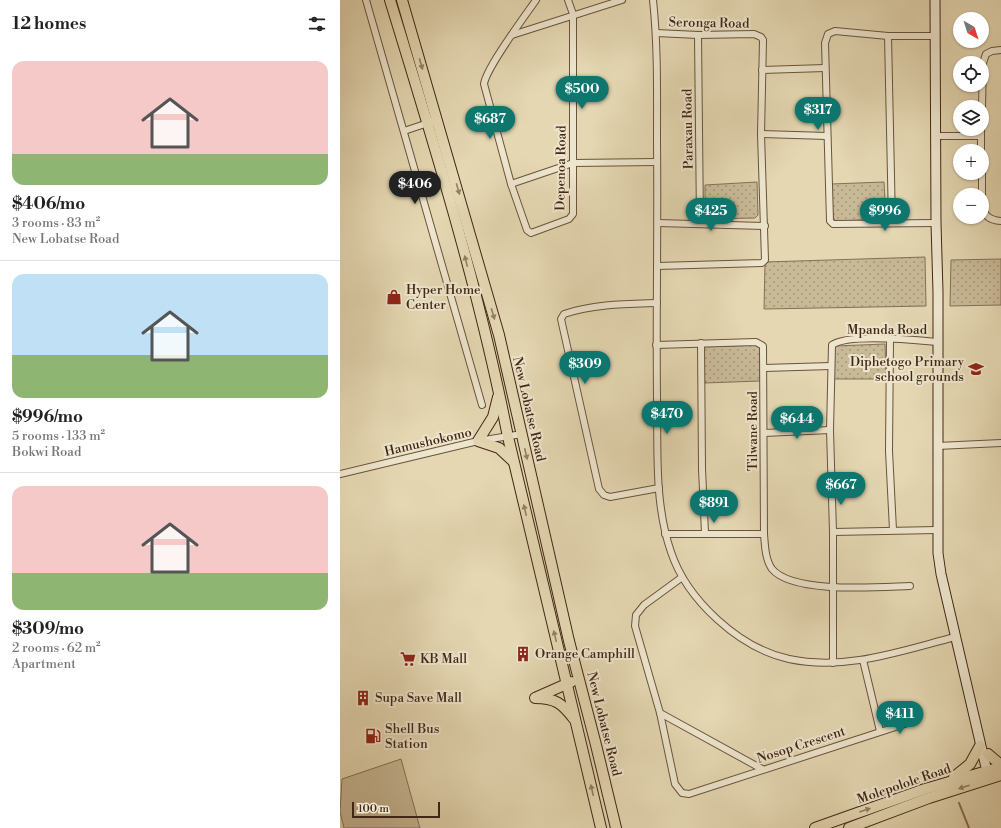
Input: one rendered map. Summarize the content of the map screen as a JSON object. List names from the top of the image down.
{
  "streets": {
    "main road": ["New Lobatse Road", "Molepolole Road"],
    "street": [
      "Seronga Road",
      "Paraxau Road",
      "Depenoa Road",
      "Mpanda Road",
      "Tilwane Road",
      "Hamushokomo",
      "Nosop Crescent"
    ]
  },
  "crossings": [
    ["Seronga Road", "Paraxau Road"],
    ["New Lobatse Road", "Hamushokomo"]
  ],
  "places": {
    "shop": ["Hyper Home Center"],
    "school or university": ["Diphetogo Primary school grounds"],
    "building": ["Orange Camphill", "Supa Save Mall"],
    "supermarket": ["KB Mall"],
    "fuel station": ["Shell Bus Station"]
  },
  "scale_bar": "100 m",
  "north": "bottom right",
  "page": {
    "heading": "12 homes",
    "map_buttons": ["+", "−"],
    "list": [
      {
        "name": "$406/mo",
        "note": "3 rooms · 83 m² · New Lobatse Road"
      },
      {
        "name": "$996/mo",
        "note": "5 rooms · 133 m² · Bokwi Road"
      },
      {
        "name": "$309/mo",
        "note": "2 rooms · 62 m² · Apartment"
      }
    ],
    "price": [
      "$500",
      "$317",
      "$687",
      "$406",
      "$425",
      "$996",
      "$309",
      "$470",
      "$644",
      "$667",
      "$891",
      "$411"
    ],
    "scale": "100 m"
  }
}
